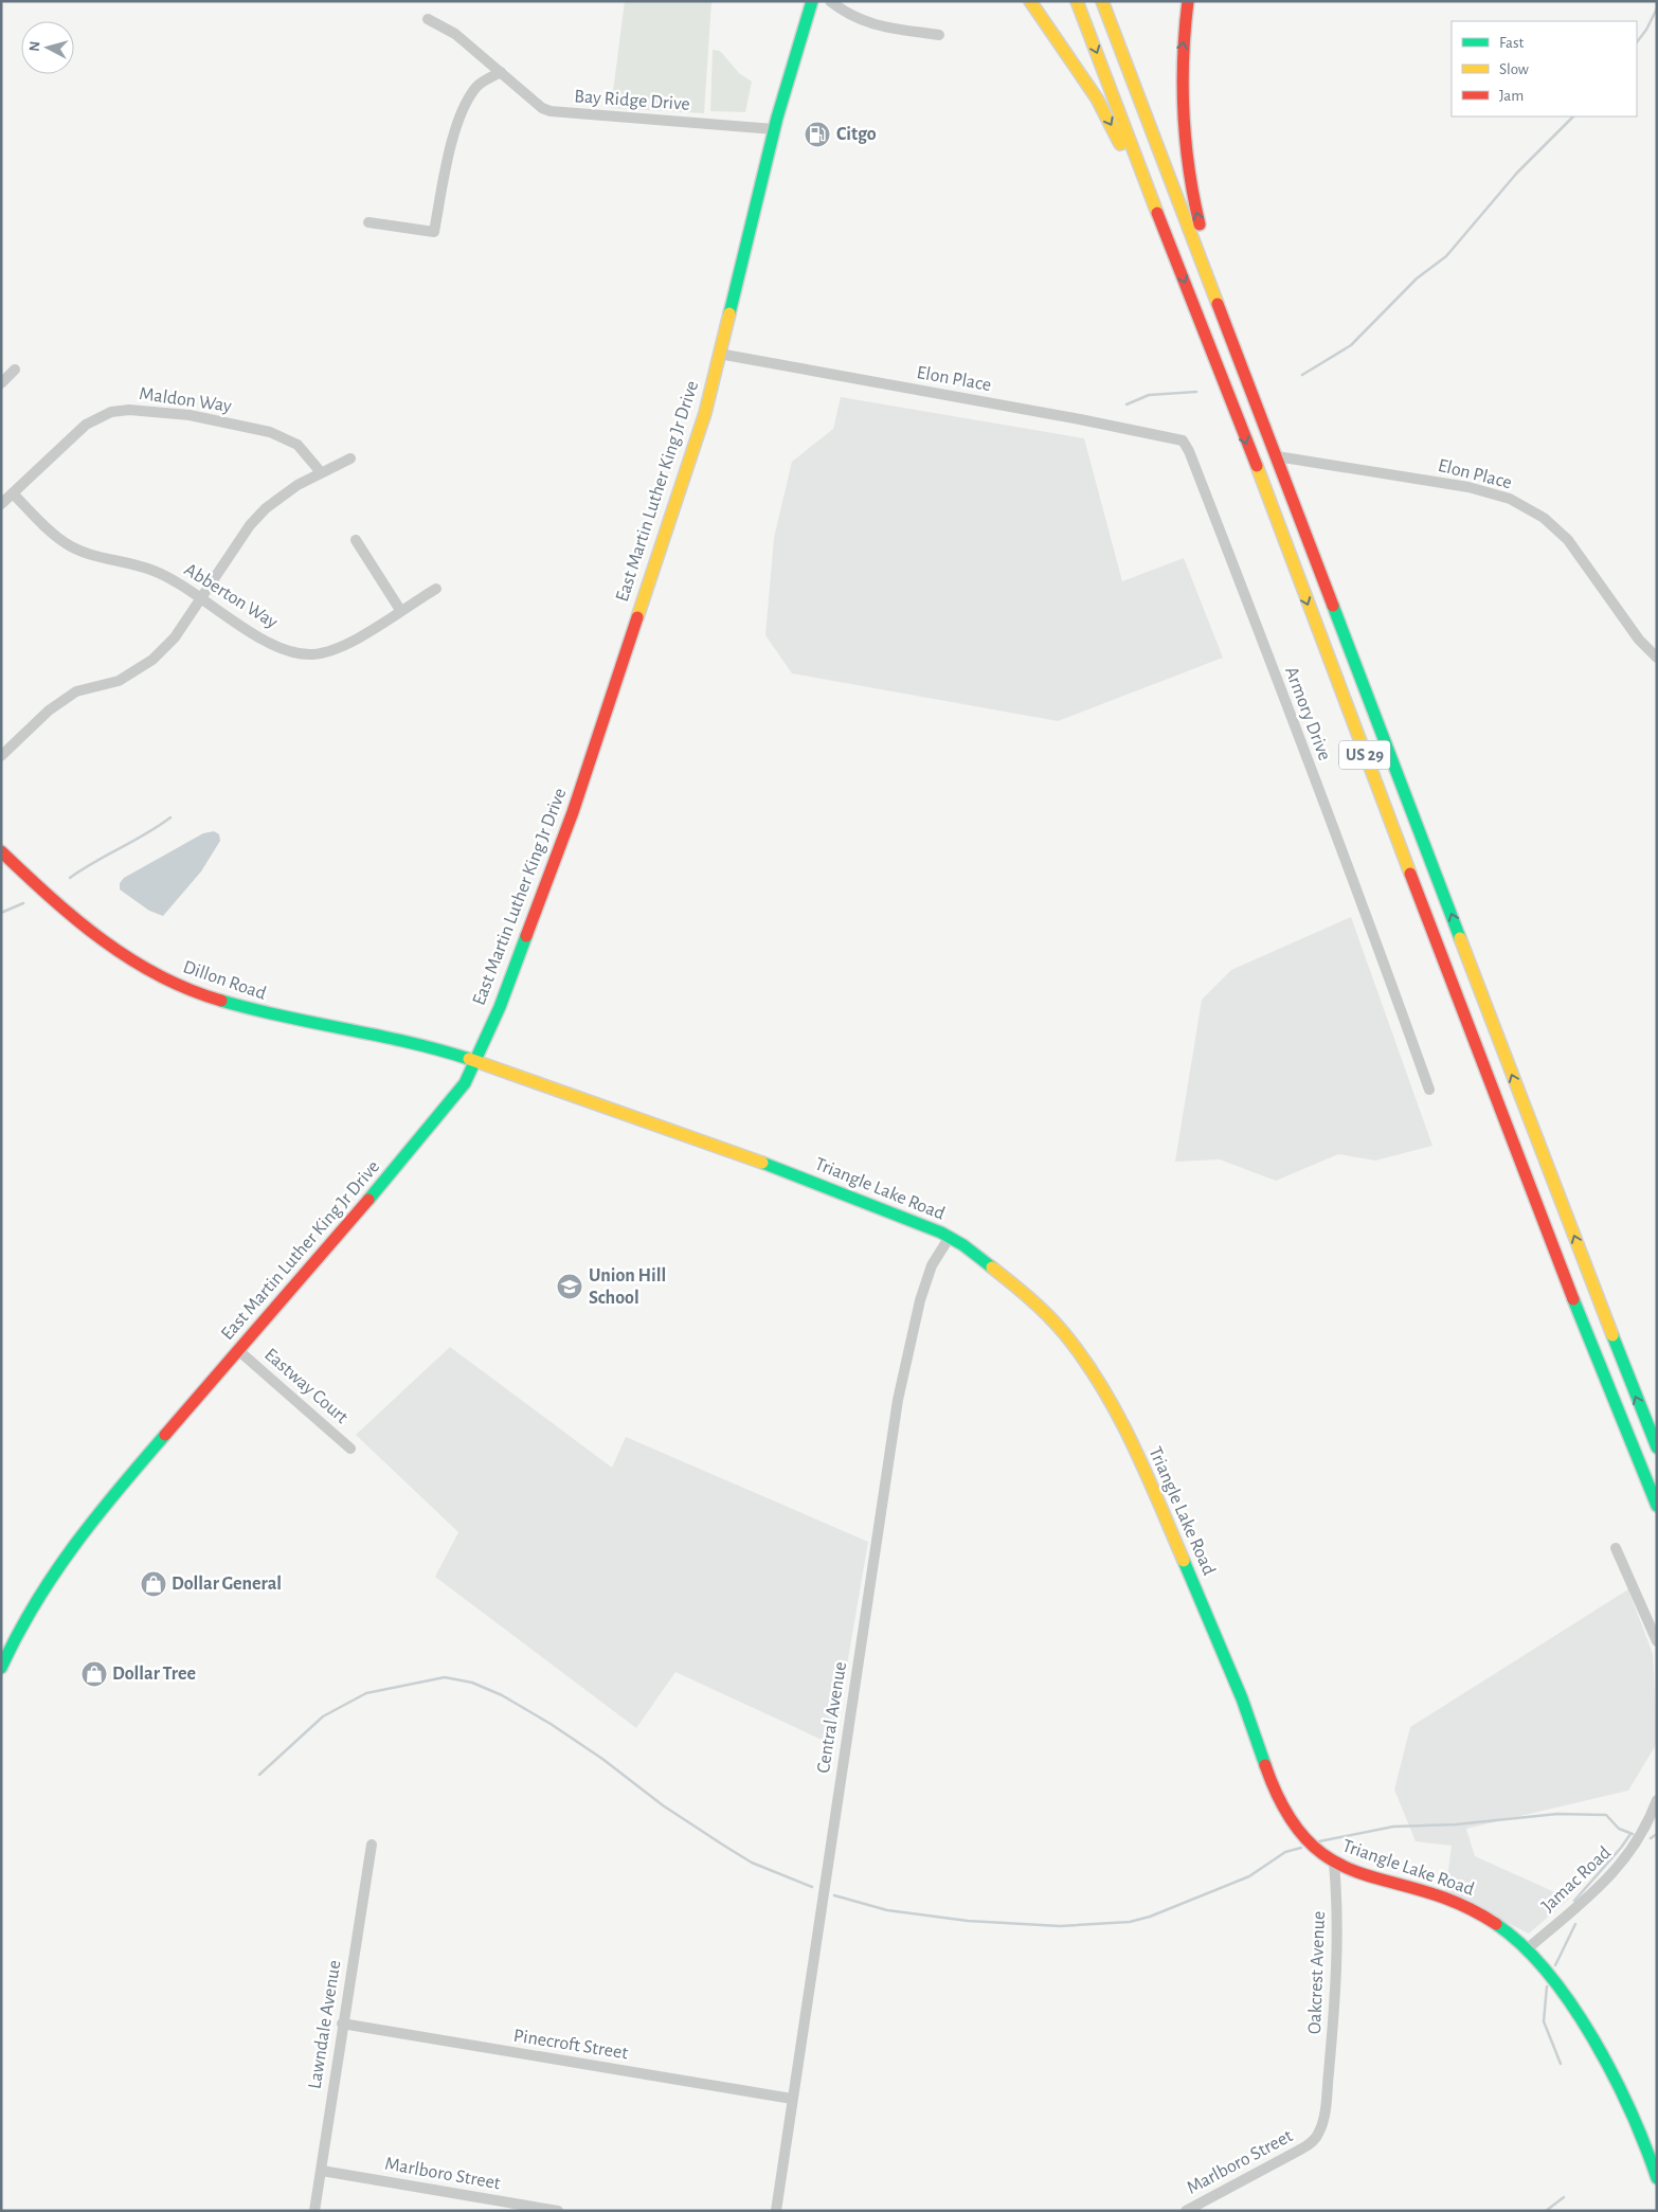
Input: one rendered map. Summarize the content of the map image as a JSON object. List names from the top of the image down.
{
  "streets": {
    "main road": [
      "East Martin Luther King Jr Drive",
      "US 29",
      "Dillon Road",
      "Triangle Lake Road"
    ],
    "street": [
      "Bay Ridge Drive",
      "Elon Place",
      "Maldon Way",
      "Abberton Way",
      "Armory Drive",
      "Eastway Court",
      "Central Avenue",
      "Jamac Road",
      "Oakcrest Avenue",
      "Lawndale Avenue",
      "Pinecroft Street",
      "Marlboro Street"
    ]
  },
  "crossings": [
    ["Bay Ridge Drive", "East Martin Luther King Jr Drive"],
    ["Elon Place", "East Martin Luther King Jr Drive"],
    ["Elon Place", "Armory Drive"],
    ["Elon Place", "US 29"],
    ["Maldon Way", "Abberton Way"],
    ["East Martin Luther King Jr Drive", "Dillon Road"],
    ["East Martin Luther King Jr Drive", "Triangle Lake Road"],
    ["East Martin Luther King Jr Drive", "Eastway Court"],
    ["Dillon Road", "Triangle Lake Road"],
    ["Triangle Lake Road", "Central Avenue"],
    ["Triangle Lake Road", "Jamac Road"],
    ["Triangle Lake Road", "Oakcrest Avenue"],
    ["Central Avenue", "Pinecroft Street"],
    ["Oakcrest Avenue", "Marlboro Street"],
    ["Lawndale Avenue", "Pinecroft Street"],
    ["Lawndale Avenue", "Marlboro Street"]
  ],
  "places": {
    "fuel station": ["Citgo"],
    "school or university": ["Union Hill School"],
    "shop": ["Dollar General", "Dollar Tree"]
  },
  "legend": ["Fast", "Slow", "Jam"],
  "north": "left"
}
